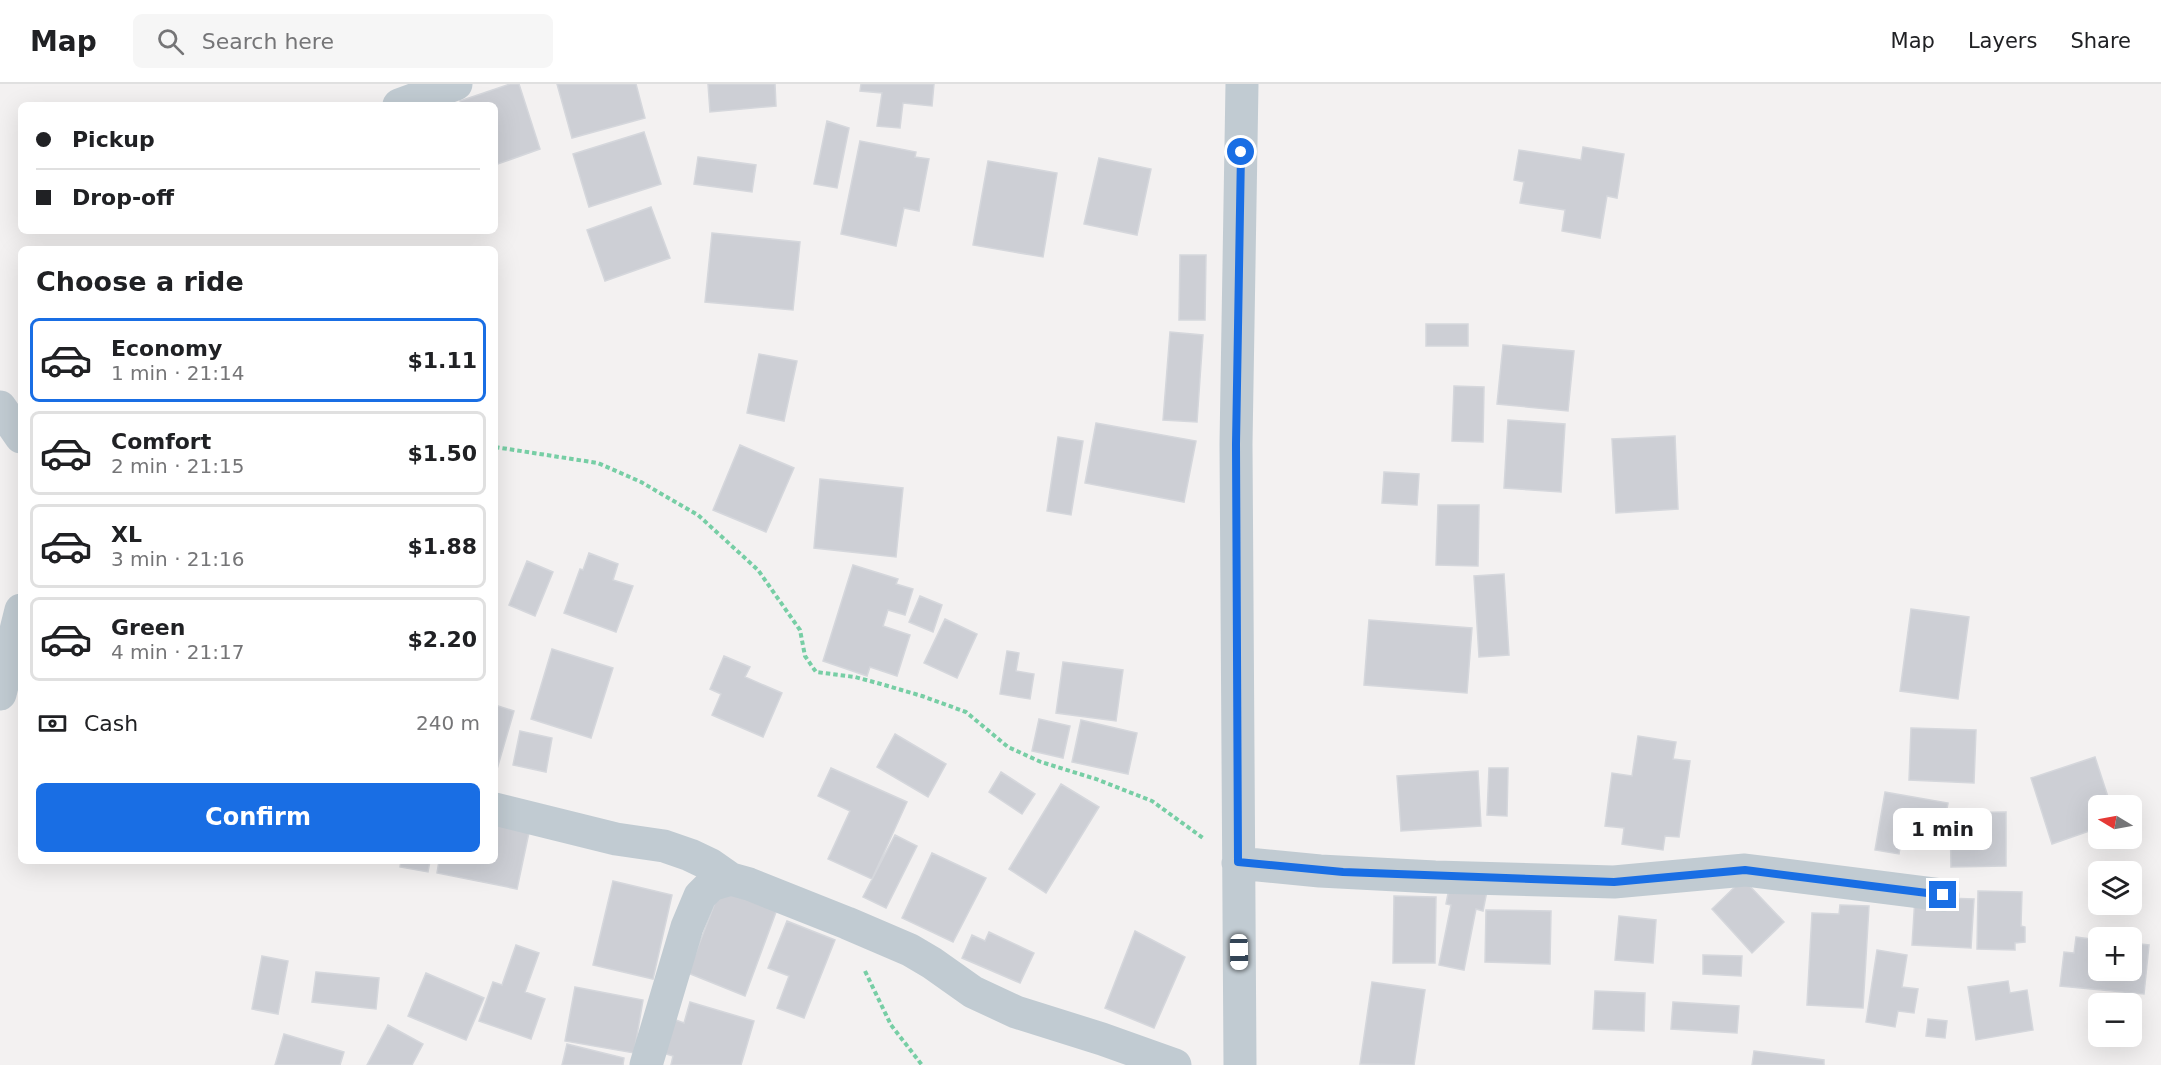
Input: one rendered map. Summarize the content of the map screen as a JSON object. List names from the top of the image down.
{
  "north": "left",
  "page": {
    "header": "Map",
    "search": "Search here",
    "nav": ["Map", "Layers", "Share"],
    "banner": ["Pickup", "Drop-off"],
    "heading": "Choose a ride",
    "list": [
      {
        "name": "Economy",
        "note": "1 min · 21:14",
        "value": "$1.11"
      },
      {
        "name": "Comfort",
        "note": "2 min · 21:15",
        "value": "$1.50"
      },
      {
        "name": "XL",
        "note": "3 min · 21:16",
        "value": "$1.88"
      },
      {
        "name": "Green",
        "note": "4 min · 21:17",
        "value": "$2.20"
      }
    ],
    "pay": ["Cash", "240 m"],
    "buttons": "Confirm",
    "map_buttons": ["+", "−"],
    "bubble": "1 min"
  }
}
